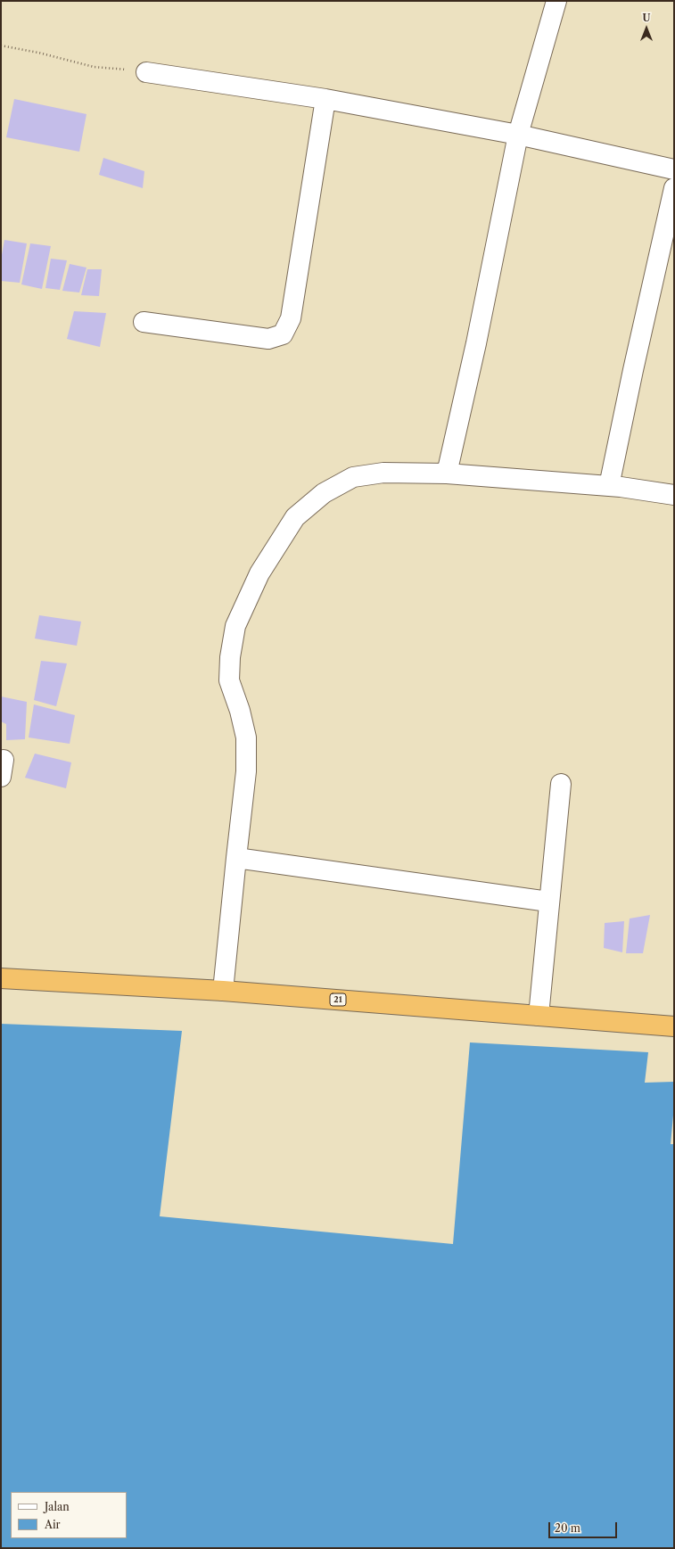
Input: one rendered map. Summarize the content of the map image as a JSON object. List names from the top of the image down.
{
  "streets": {
    "highway": ["21"]
  },
  "legend": ["Jalan", "Air"],
  "scale_bar": "20 m",
  "north": "top"
}
